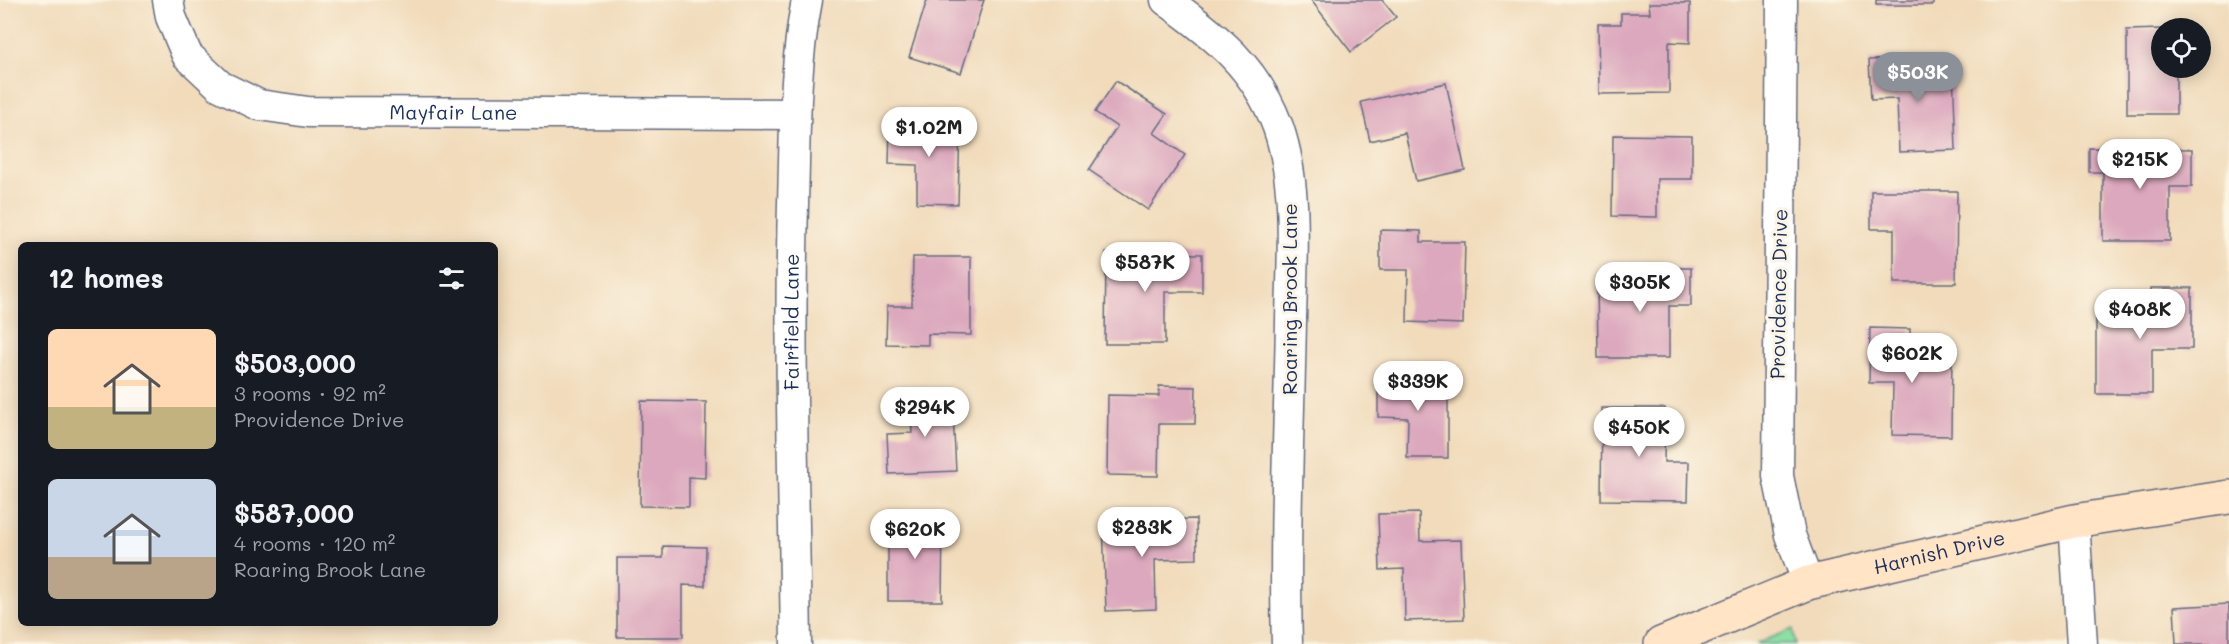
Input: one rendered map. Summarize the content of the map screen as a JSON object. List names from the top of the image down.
{
  "streets": {
    "street": [
      "Mayfair Lane",
      "Providence Drive",
      "Roaring Brook Lane",
      "Fairfield Lane",
      "Harnish Drive"
    ]
  },
  "crossings": [
    ["Mayfair Lane", "Fairfield Lane"],
    ["Providence Drive", "Harnish Drive"]
  ],
  "page": {
    "price": [
      "$503K",
      "$1.02M",
      "$215K",
      "$587K",
      "$305K",
      "$408K",
      "$602K",
      "$339K",
      "$294K",
      "$450K",
      "$283K",
      "$620K"
    ],
    "heading": "12 homes",
    "list": [
      {
        "name": "$503,000",
        "note": "3 rooms · 92 m² · Providence Drive"
      },
      {
        "name": "$587,000",
        "note": "4 rooms · 120 m² · Roaring Brook Lane"
      }
    ]
  }
}
